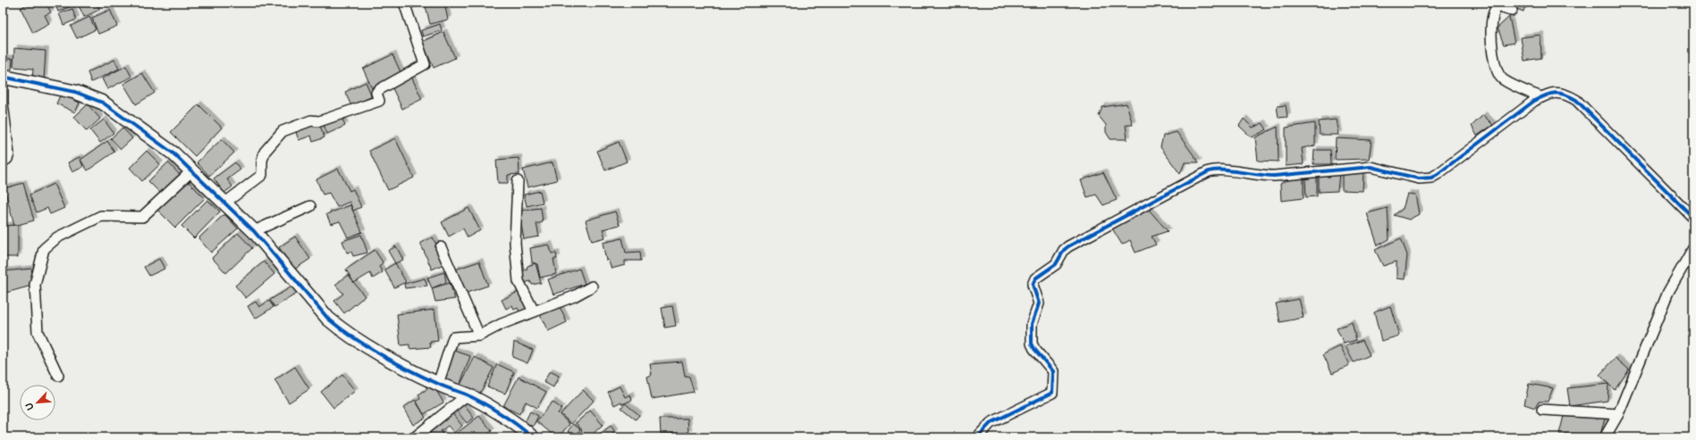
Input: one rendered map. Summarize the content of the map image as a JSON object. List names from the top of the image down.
{
  "north": "bottom left"
}
